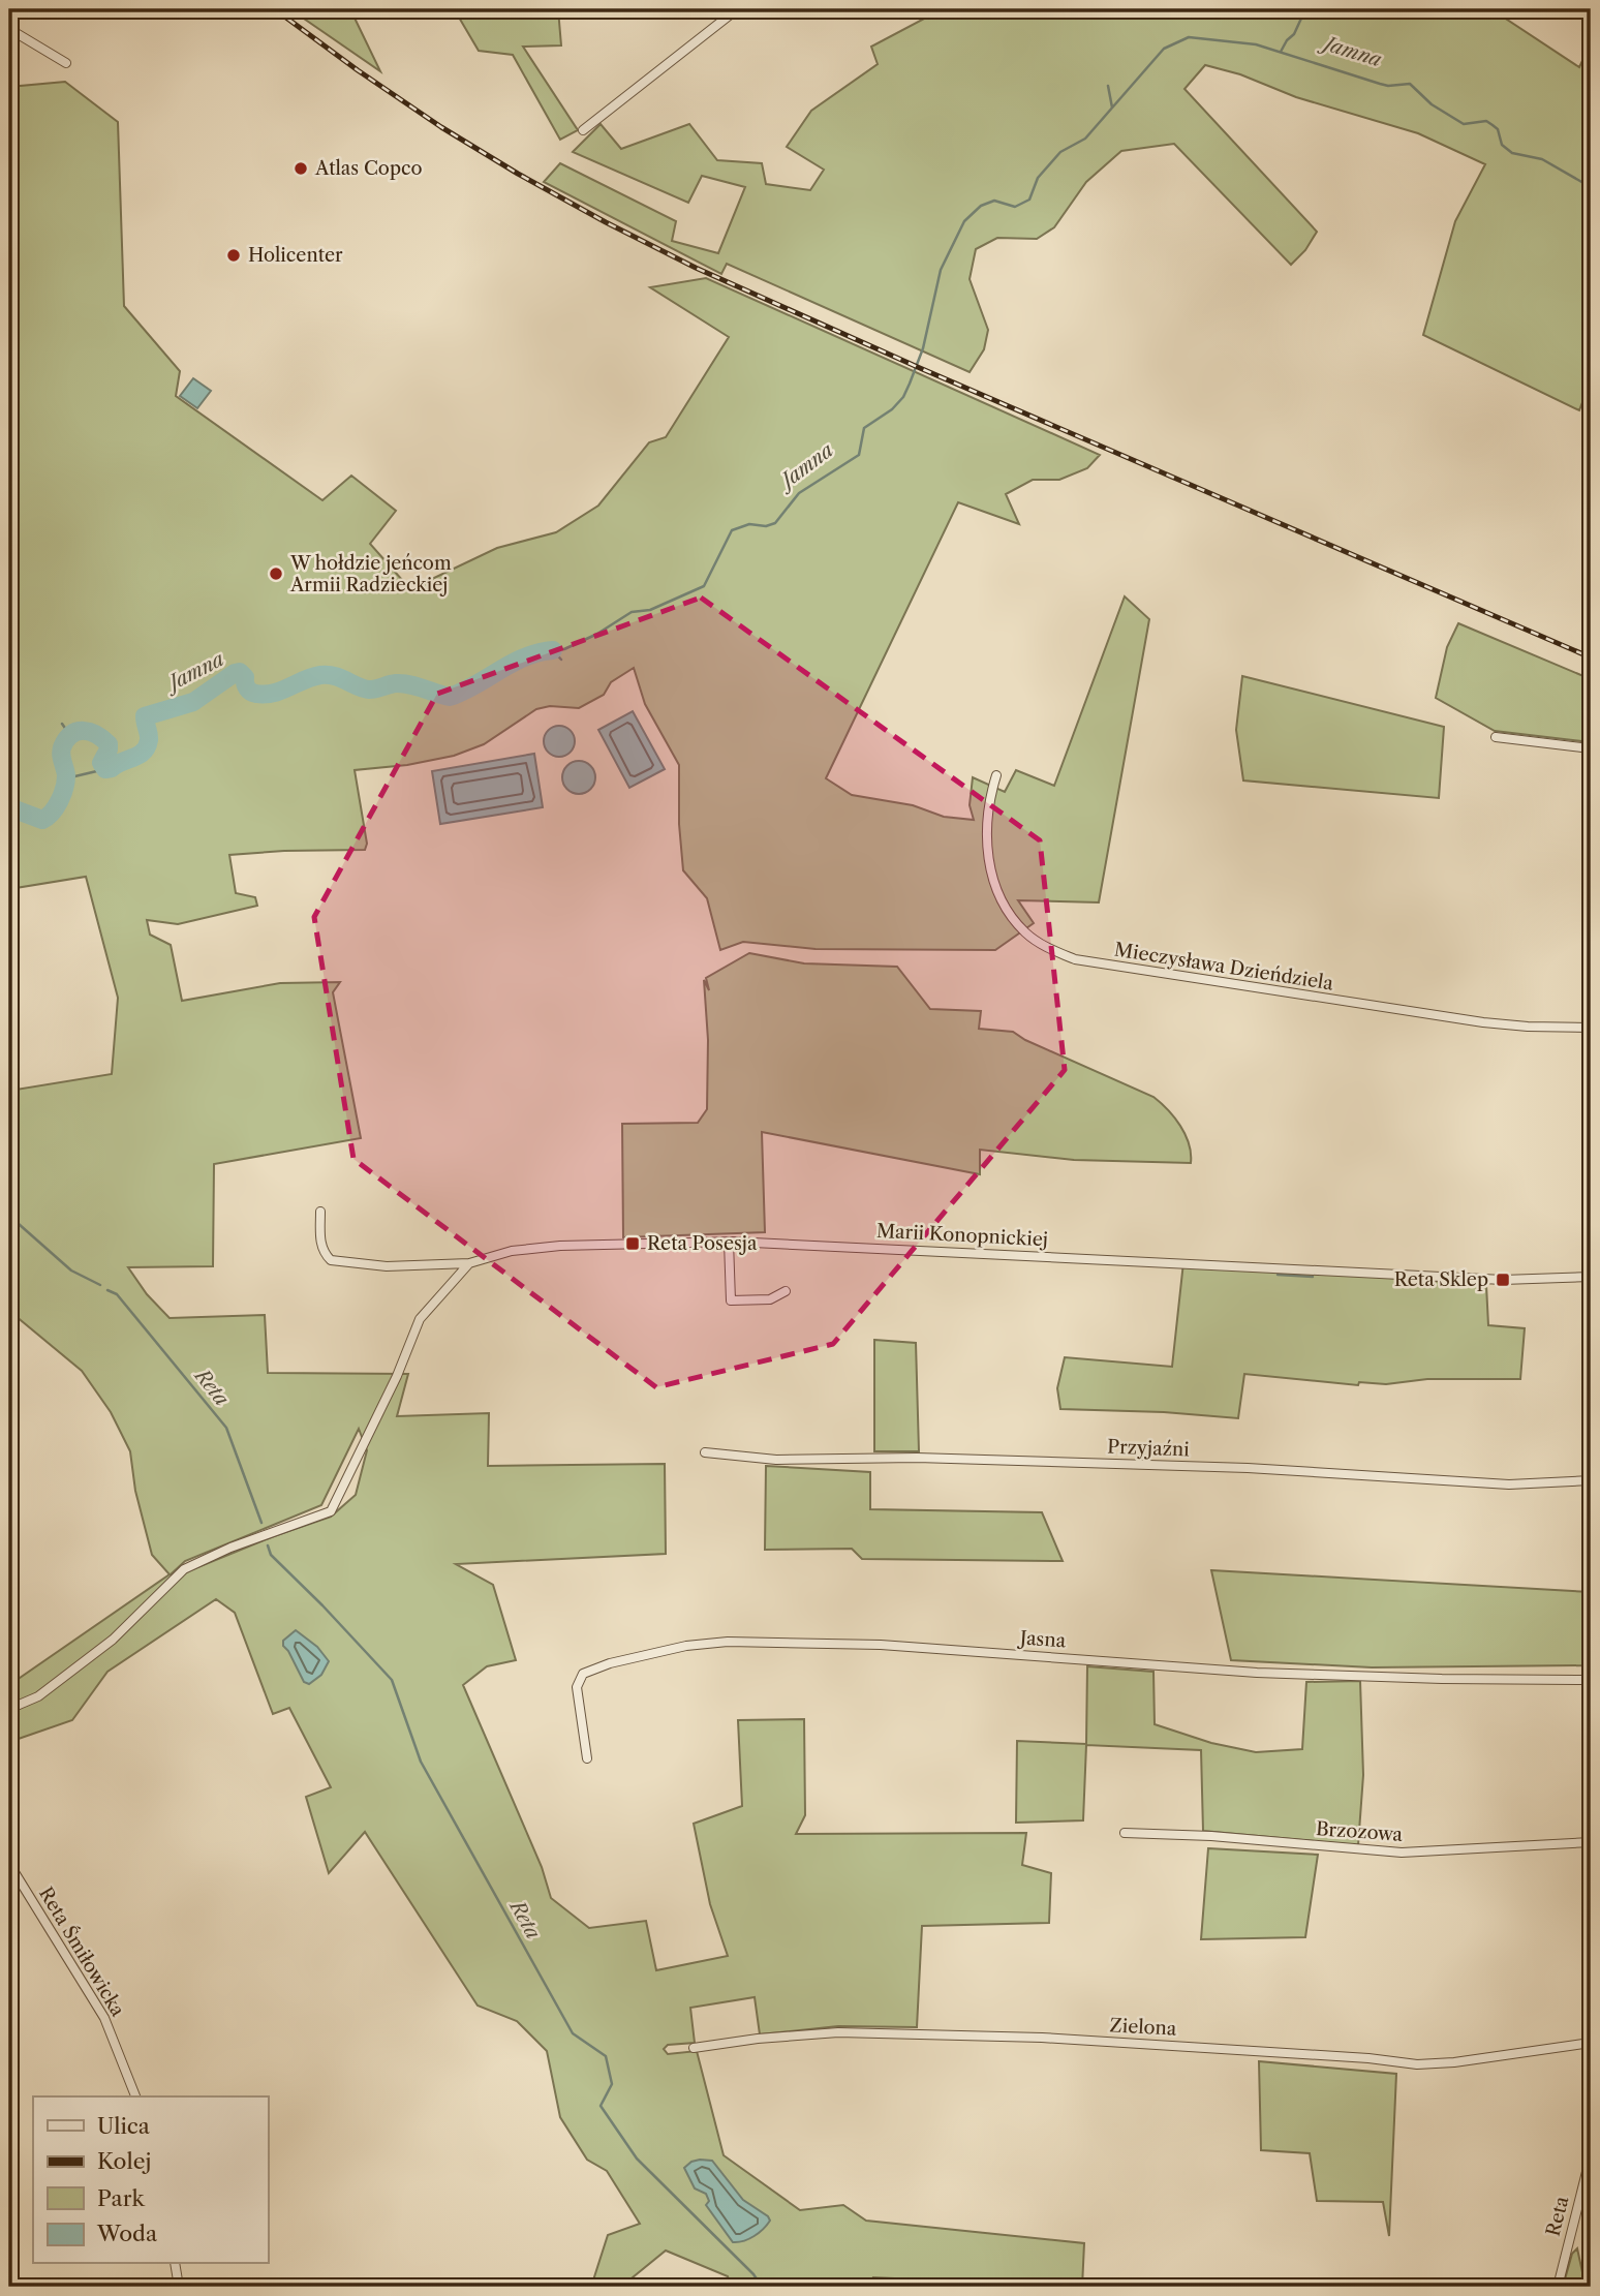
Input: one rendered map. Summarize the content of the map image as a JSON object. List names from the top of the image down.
{
  "streets": {
    "street": [
      "Mieczysława Dzieńdziela",
      "Marii Konopnickiej",
      "Przyjaźni",
      "Jasna",
      "Brzozowa",
      "Reta Śmiłowicka",
      "Zielona",
      "Reta"
    ]
  },
  "water": ["Jamna", "Reta"],
  "places": {
    "other": ["Atlas Copco", "Holicenter", "W hołdzie jeńcom Armii Radzieckiej"],
    "transit": ["Reta Posesja", "Reta Sklep"]
  },
  "legend": [
    "Ulica",
    "Kolej",
    "Park",
    "Woda"
  ]
}
